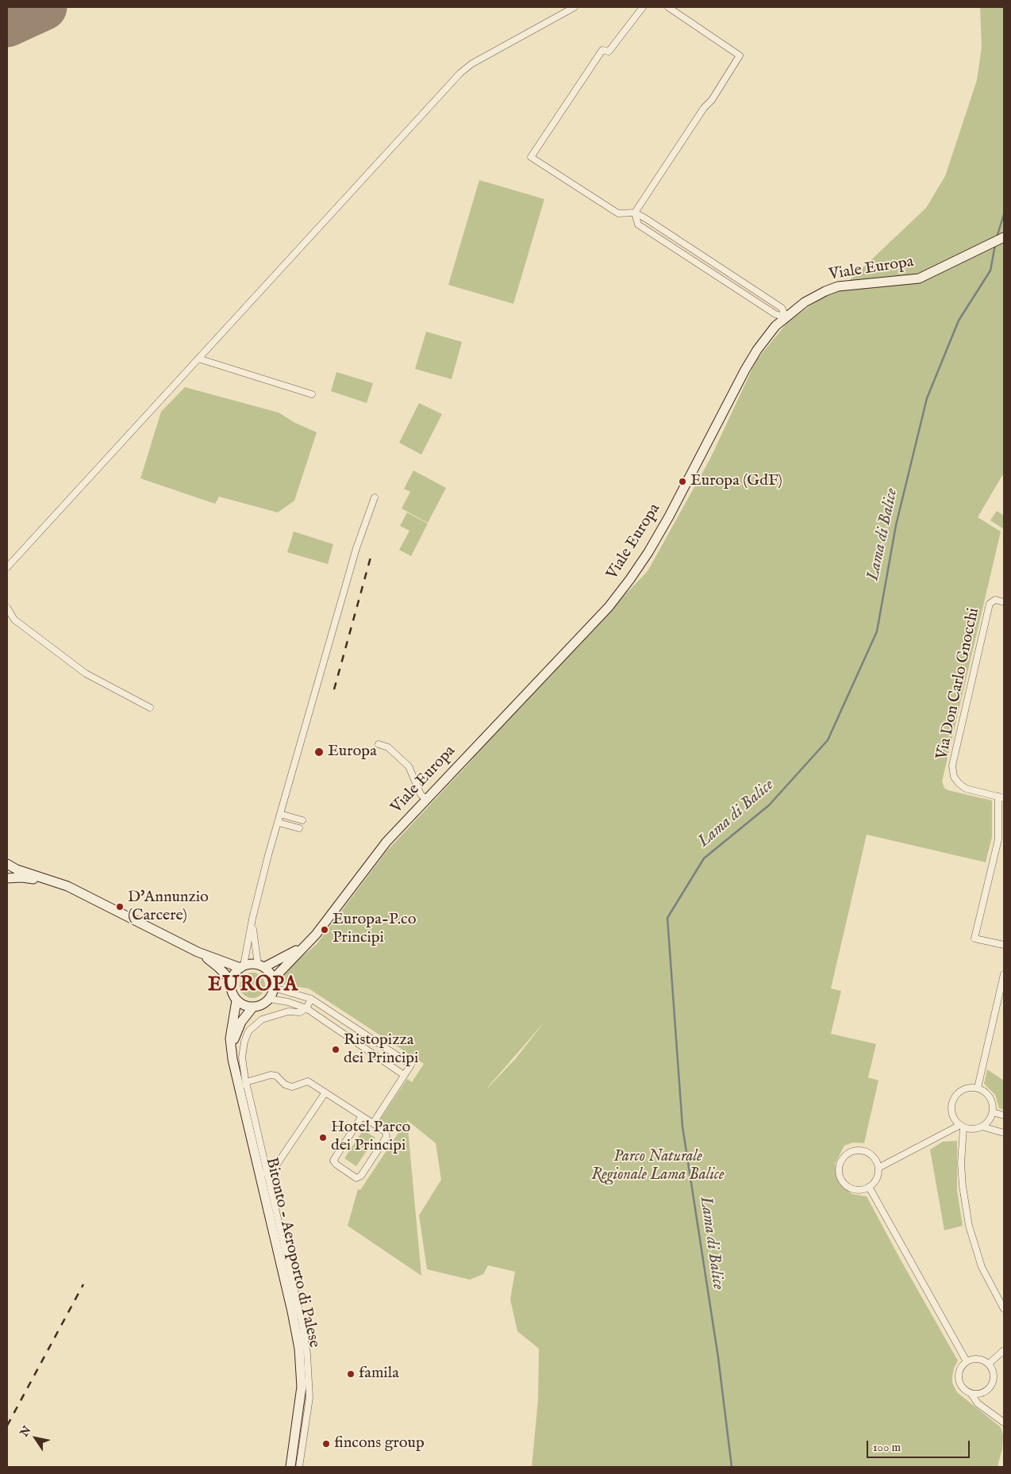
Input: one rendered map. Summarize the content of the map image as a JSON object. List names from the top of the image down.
{
  "streets": {
    "main road": ["Viale Europa", "Bitonto - Aeroporto di Palese"],
    "street": ["Via Don Carlo Gnocchi"]
  },
  "crossings": [
    ["Viale Europa", "Bitonto - Aeroporto di Palese"]
  ],
  "districts": ["EUROPA"],
  "water": ["Lama di Balice"],
  "parks": ["Parco Naturale Regionale Lama Balice"],
  "places": [
    "Europa (GdF)",
    "Europa",
    "D'Annunzio (Carcere)",
    "Europa-P.co Principi",
    "Ristopizza dei Principi",
    "Hotel Parco dei Principi",
    "famila",
    "fincons group"
  ],
  "scale_bar": "100 m",
  "north": "top left"
}
